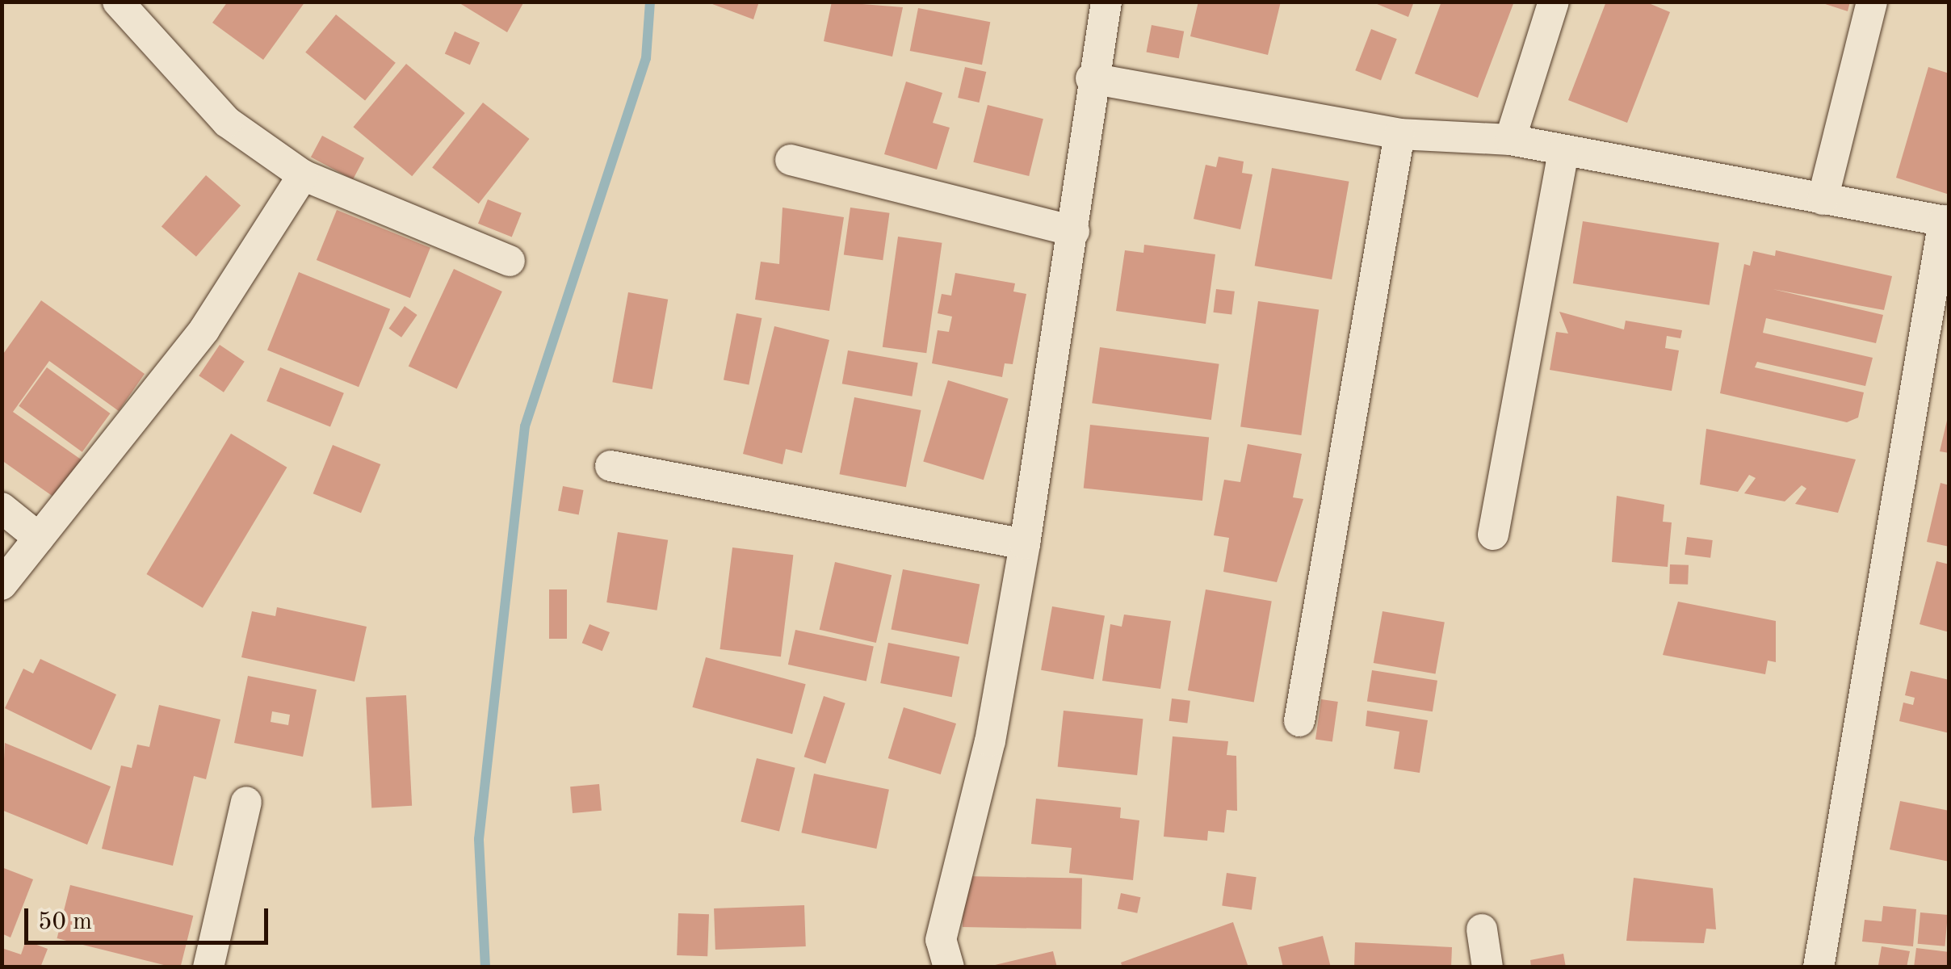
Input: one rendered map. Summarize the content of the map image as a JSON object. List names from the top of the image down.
{
  "scale_bar": "50 m"
}
